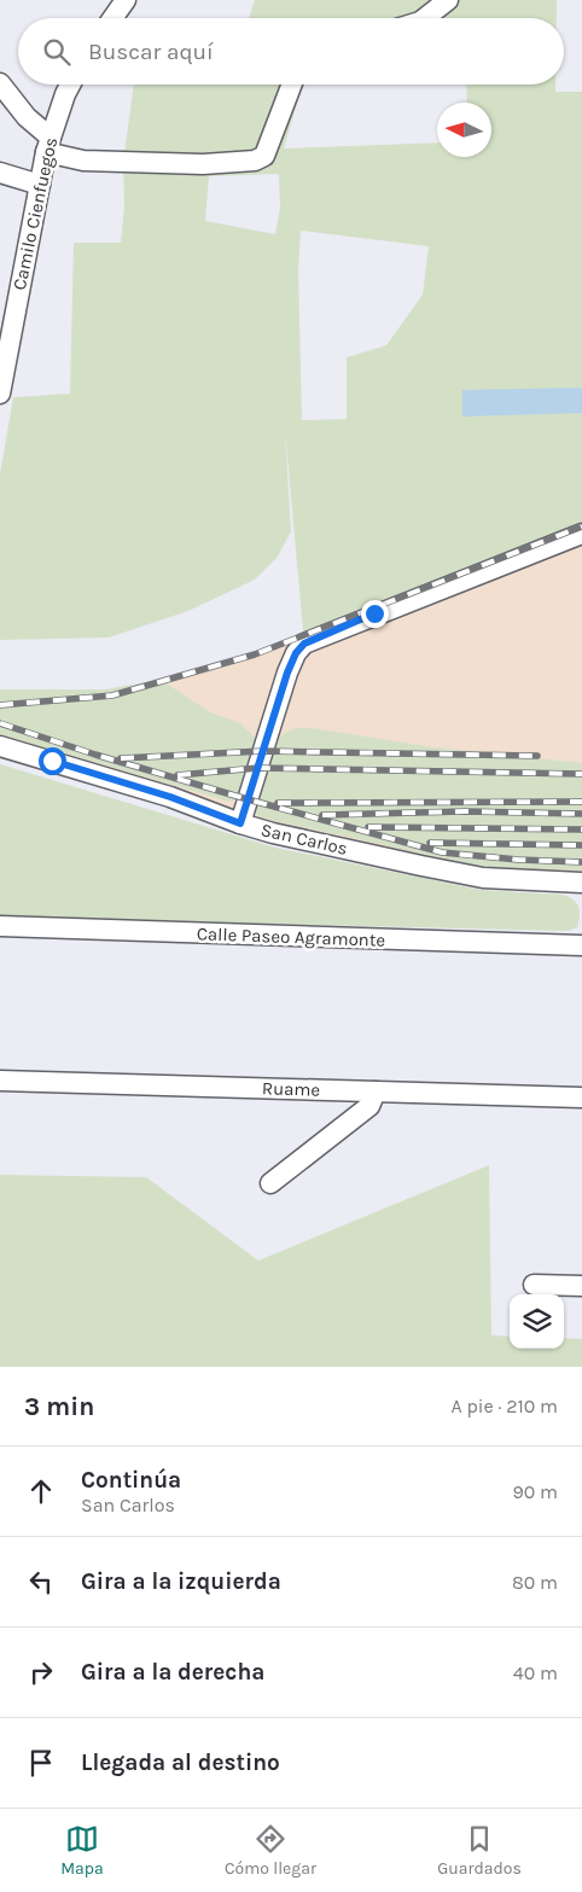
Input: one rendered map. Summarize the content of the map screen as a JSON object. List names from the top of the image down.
{
  "streets": {
    "street": [
      "Camilo Cienfuegos",
      "San Carlos",
      "Calle Paseo Agramonte",
      "Ruame"
    ]
  },
  "north": "left",
  "page": {
    "search": "Buscar aquí",
    "heading": ["3 min", "A pie · 210 m"],
    "list": [
      ["Continúa", "San Carlos", "90 m"],
      ["Gira a la izquierda", "80 m"],
      ["Gira a la derecha", "40 m"],
      "Llegada al destino"
    ],
    "nav": ["Mapa", "Cómo llegar", "Guardados"]
  }
}
